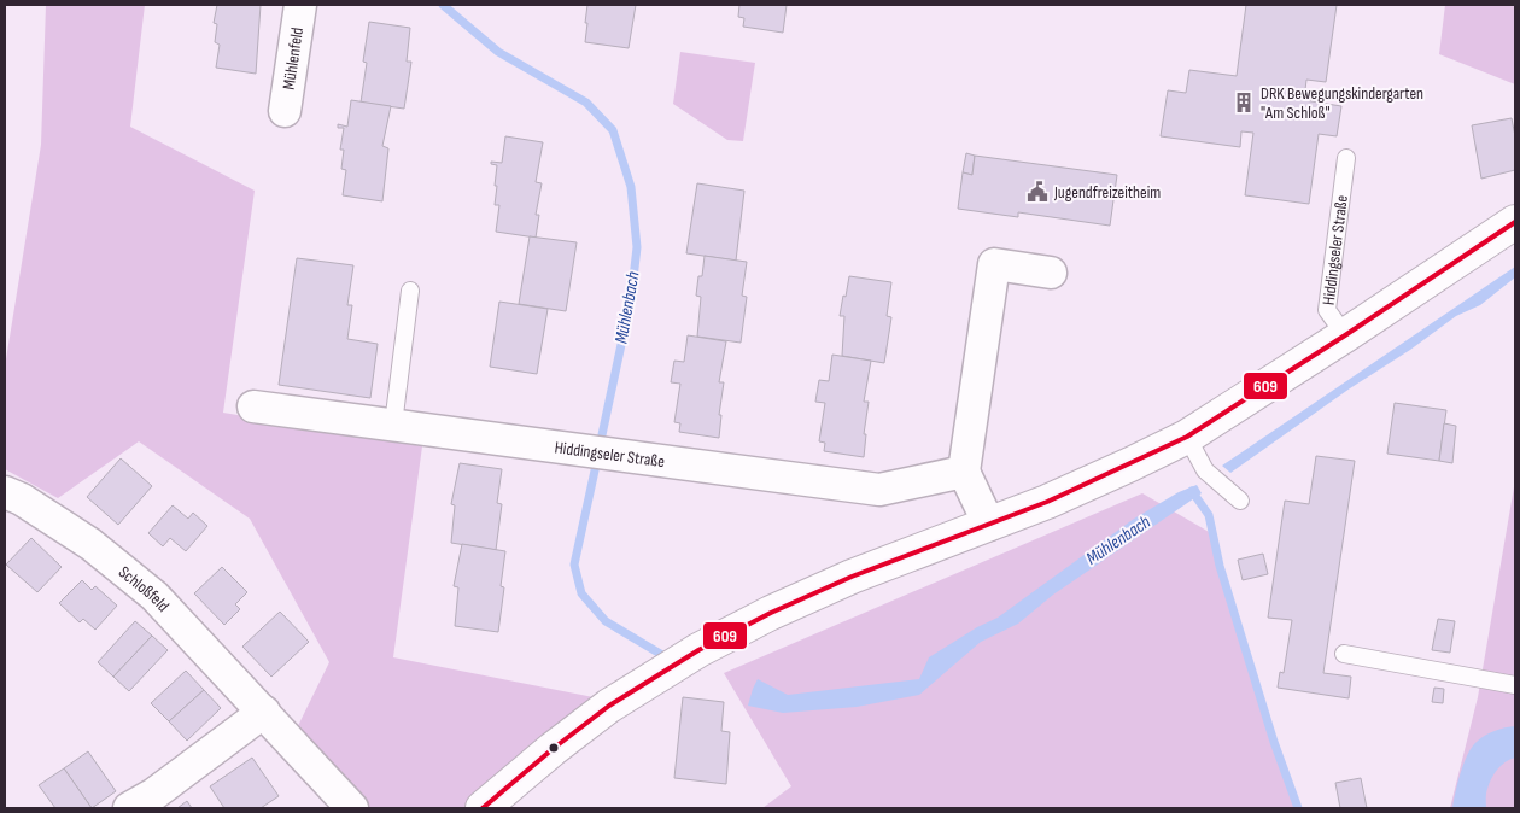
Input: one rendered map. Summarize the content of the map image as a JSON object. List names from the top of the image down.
{
  "streets": {
    "street": ["Mühlenfeld", "Hiddingseler Straße", "Schloßfeld"]
  },
  "water": ["Mühlenbach"],
  "places": {
    "building": ["DRK Bewegungskindergarten \"Am Schloß\""],
    "public building": ["Jugendfreizeitheim"]
  },
  "lines": ["transit line 609"]
}
